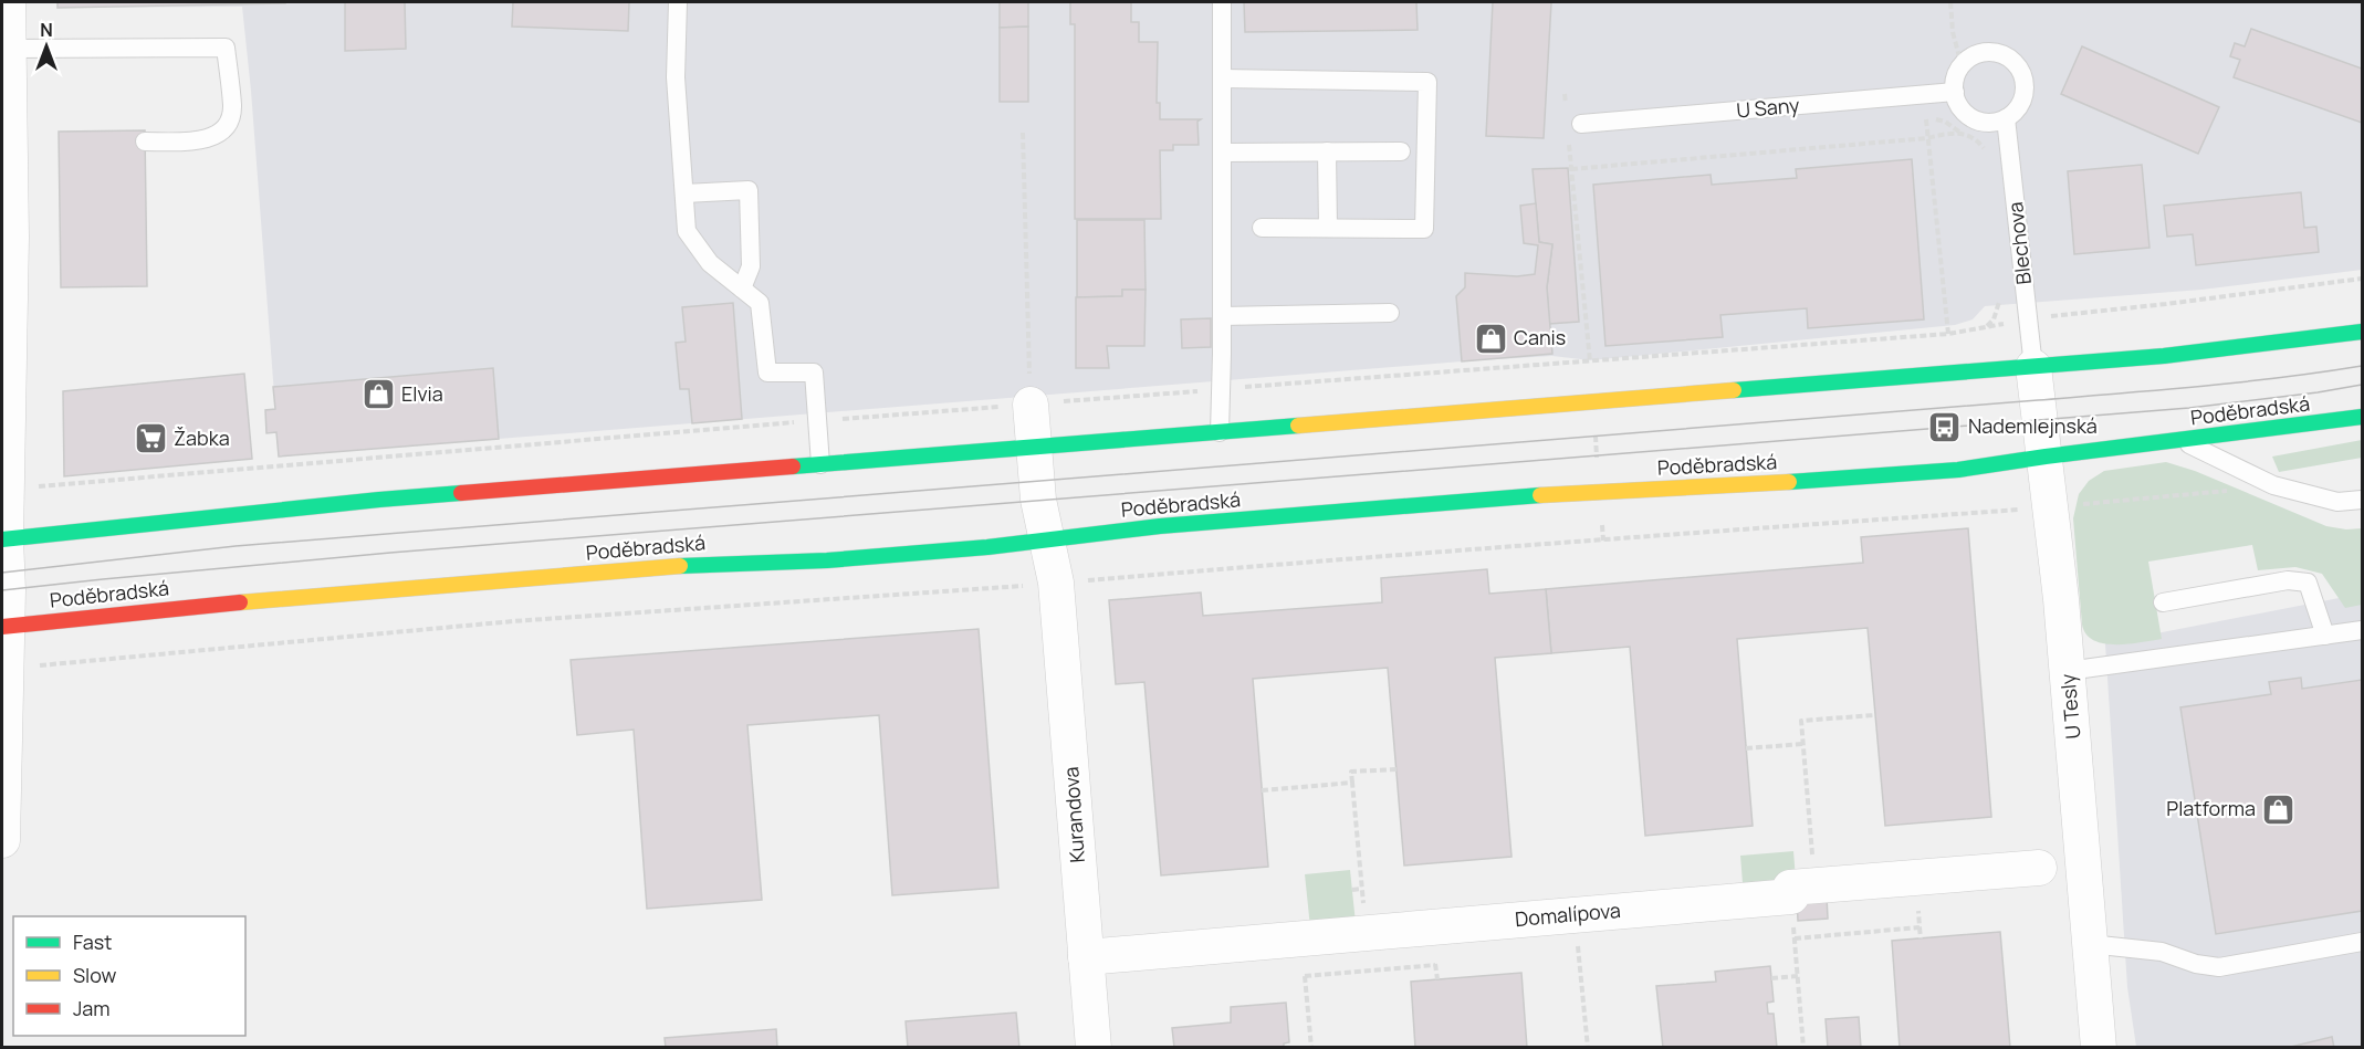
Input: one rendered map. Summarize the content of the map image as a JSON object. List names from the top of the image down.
{
  "streets": {
    "main road": ["Poděbradská"],
    "street": ["U Tesly", "Kurandova", "Domalípova"],
    "lane": ["U Sany", "Blechova"]
  },
  "crossings": [
    ["U Sany", "Blechova"],
    ["Blechova", "U Tesly"],
    ["Poděbradská", "U Tesly"],
    ["Poděbradská", "Kurandova"],
    ["Kurandova", "Domalípova"]
  ],
  "places": {
    "shop": ["Canis", "Elvia", "Platforma"],
    "bus stop": ["Nademlejnská"],
    "supermarket": ["Žabka"]
  },
  "legend": ["Fast", "Slow", "Jam"],
  "north": "top"
}
